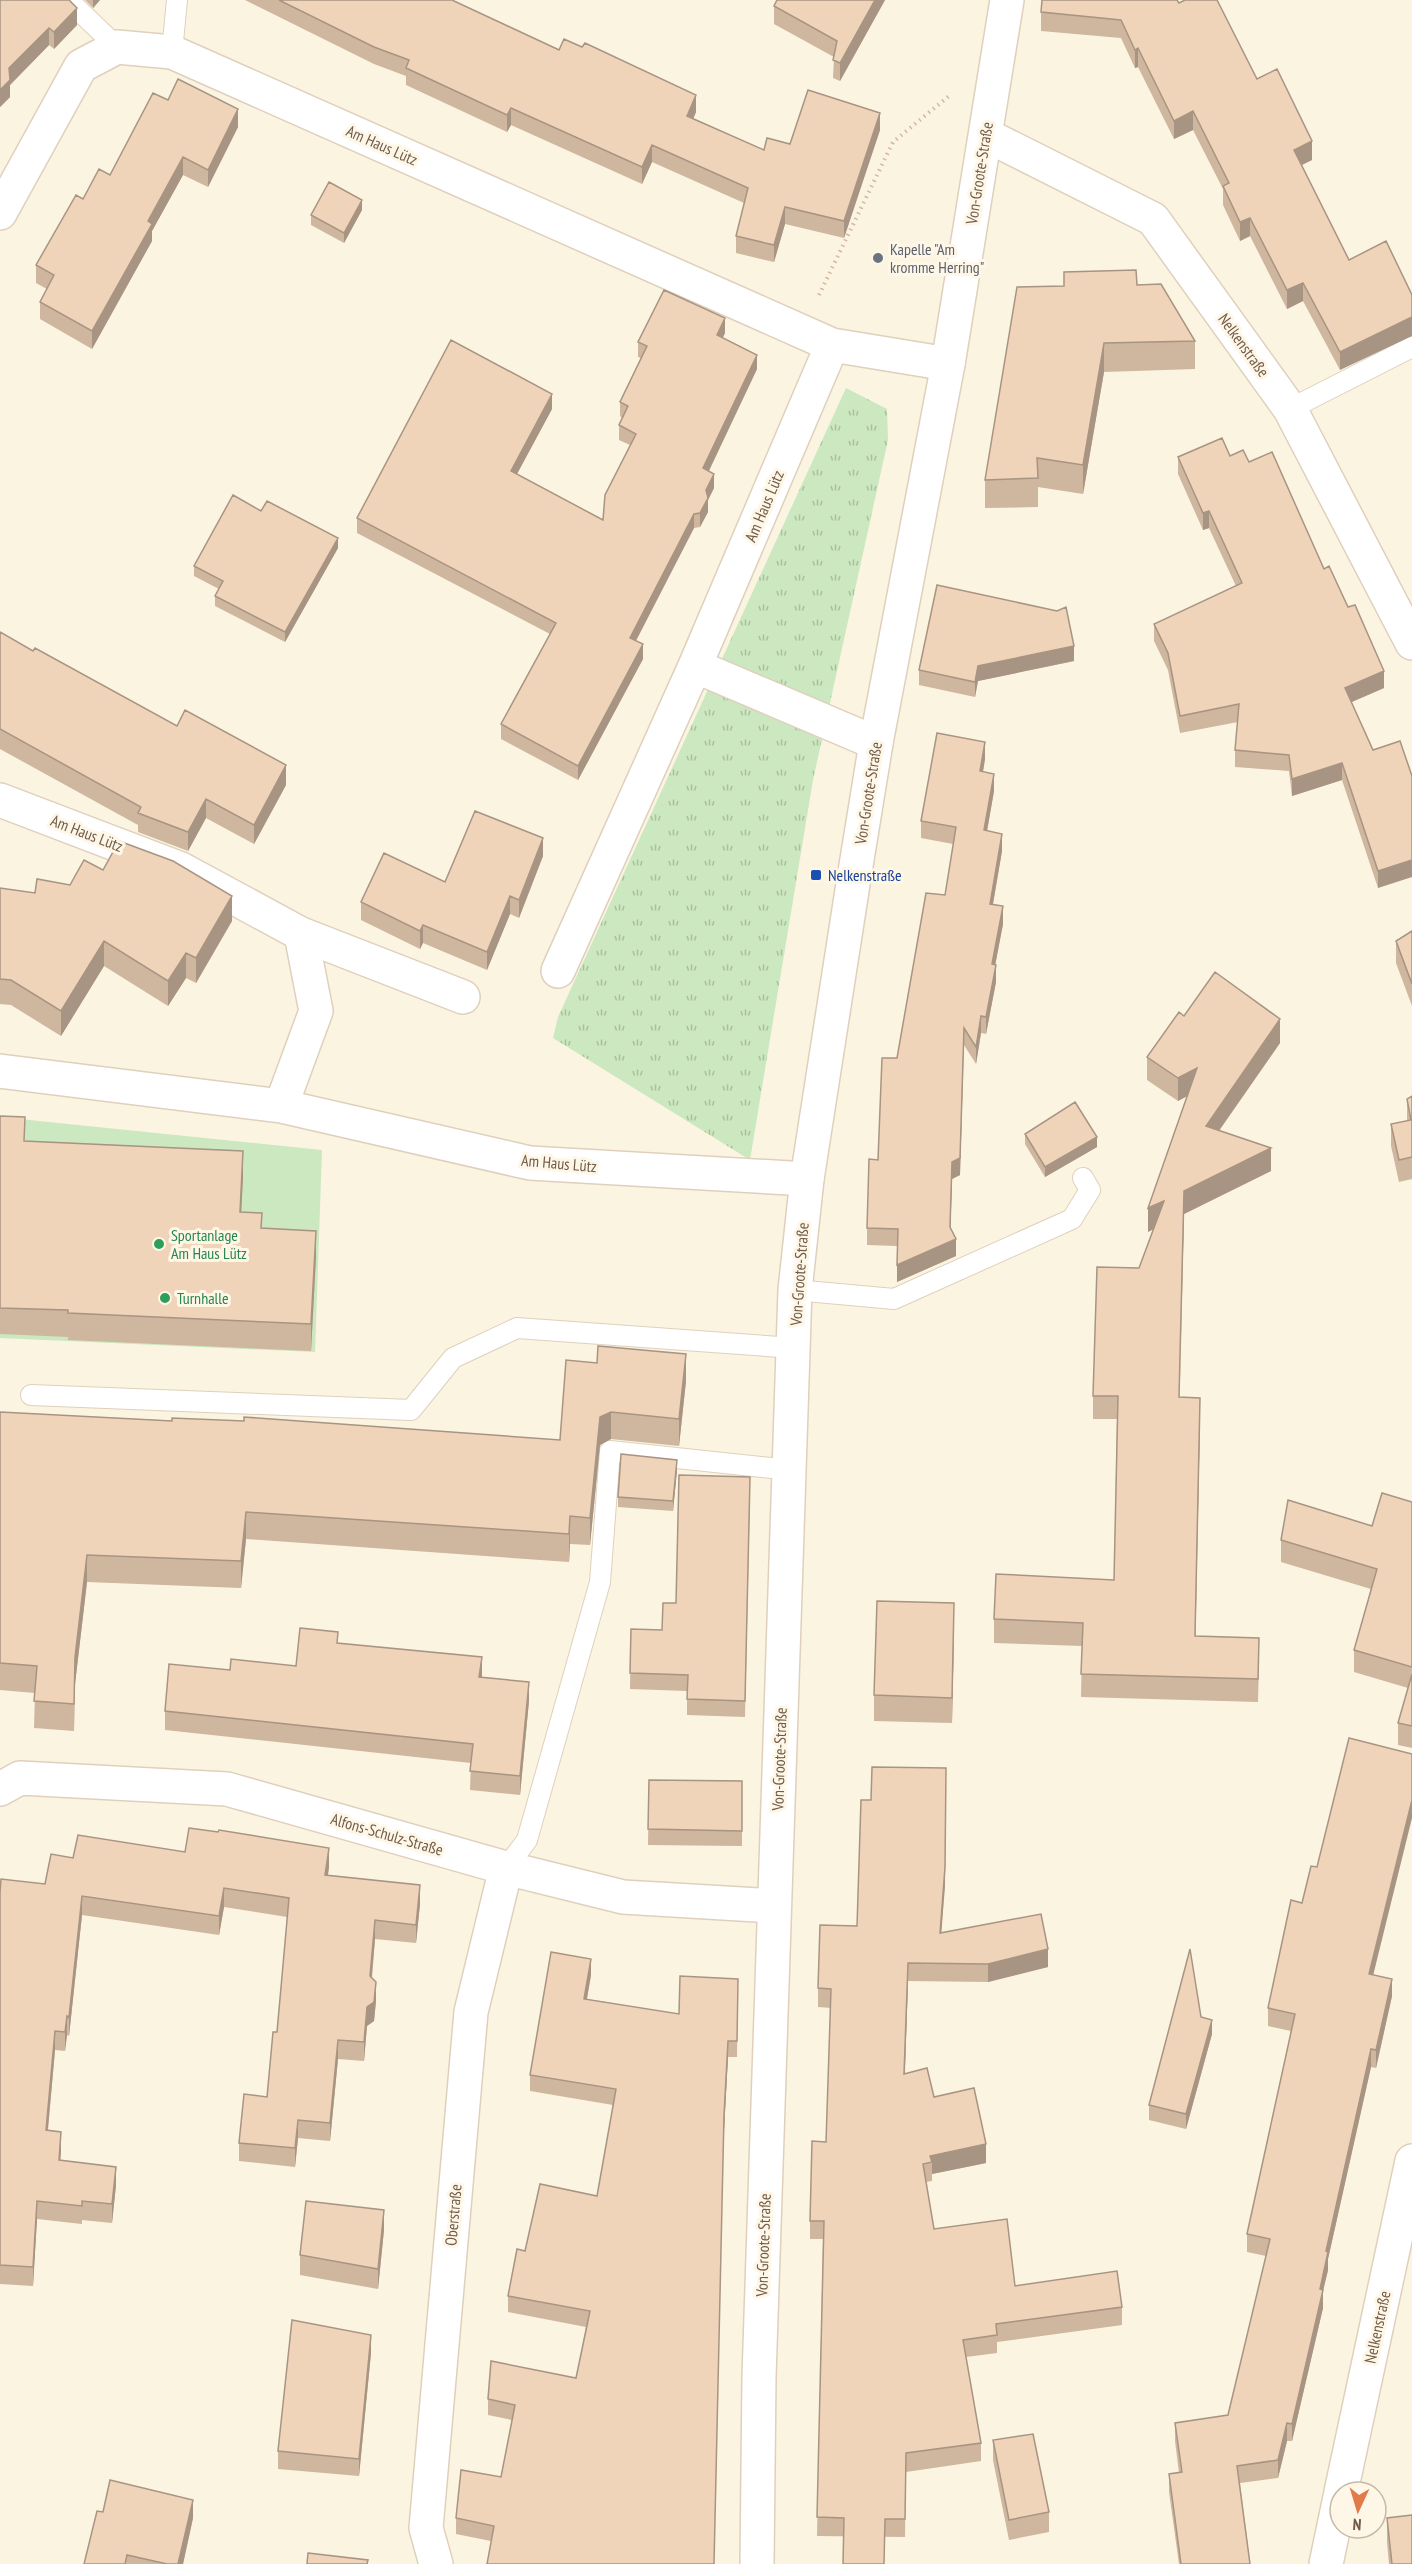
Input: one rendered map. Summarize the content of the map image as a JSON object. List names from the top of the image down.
{
  "streets": {
    "street": [
      "Am Haus Lütz",
      "Von-Groote-Straße",
      "Nelkenstraße",
      "Alfons-Schulz-Straße",
      "Oberstraße"
    ]
  },
  "crossings": [
    ["Am Haus Lütz", "Von-Groote-Straße"],
    ["Von-Groote-Straße", "Nelkenstraße"],
    ["Von-Groote-Straße", "Alfons-Schulz-Straße"],
    ["Alfons-Schulz-Straße", "Oberstraße"]
  ],
  "places": {
    "other": ["Kapelle \"Am kromme Herring\"", "Sportanlage Am Haus Lütz", "Turnhalle"],
    "transit": ["Nelkenstraße"]
  },
  "north": "bottom"
}
